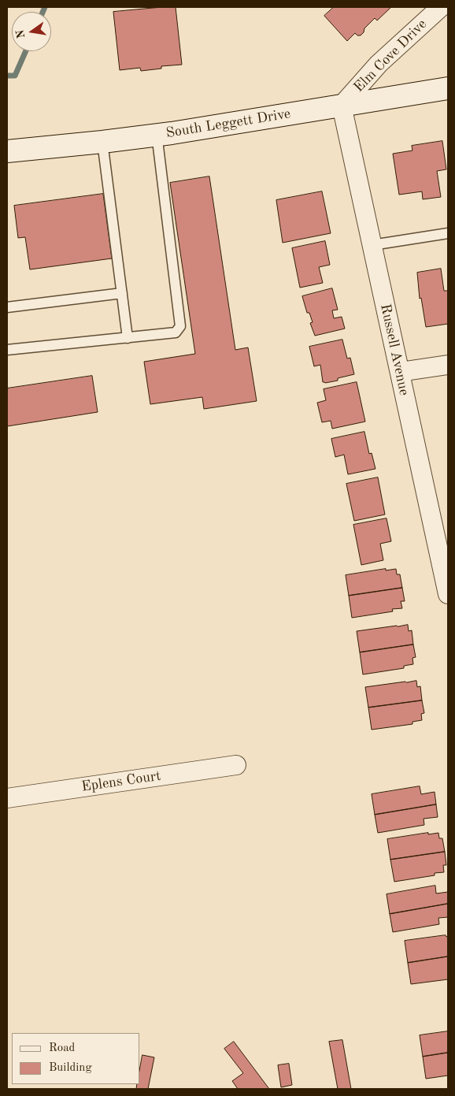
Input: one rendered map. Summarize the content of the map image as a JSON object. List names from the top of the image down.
{
  "streets": {
    "street": [
      "Elm Cove Drive",
      "South Leggett Drive",
      "Russell Avenue",
      "Eplens Court"
    ]
  },
  "crossings": [
    ["Elm Cove Drive", "South Leggett Drive"],
    ["Elm Cove Drive", "Russell Avenue"],
    ["South Leggett Drive", "Russell Avenue"]
  ],
  "legend": ["Road", "Building"],
  "north": "left"
}
